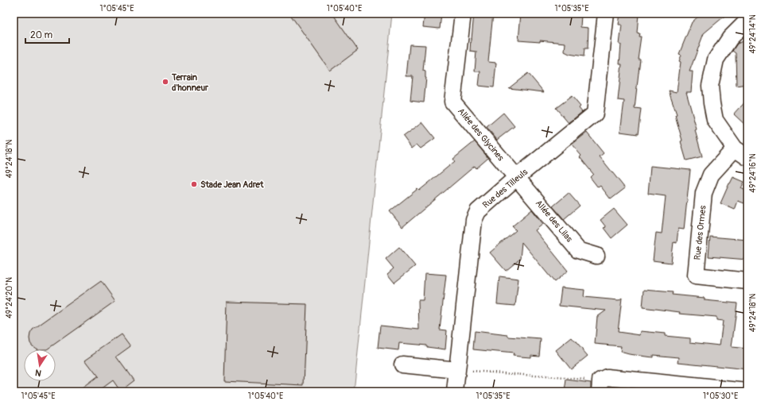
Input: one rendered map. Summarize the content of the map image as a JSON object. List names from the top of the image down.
{
  "streets": {
    "street": [
      "Allée des Glycines",
      "Rue des Tilleuls",
      "Allée des Lilas",
      "Rue des Ormes"
    ]
  },
  "crossings": [
    ["Allée des Glycines", "Rue des Tilleuls"],
    ["Allée des Glycines", "Allée des Lilas"],
    ["Rue des Tilleuls", "Allée des Lilas"]
  ],
  "places": ["Terrain d'honneur", "Stade Jean Adret"],
  "scale_bar": "20 m",
  "north": "bottom",
  "coordinates": [
    "1°05'45\"E",
    "1°05'40\"E",
    "1°05'35\"E",
    "49°24'14\"N",
    "49°24'18\"N",
    "49°24'16\"N",
    "49°24'20\"N",
    "1°05'30\"E"
  ]
}
